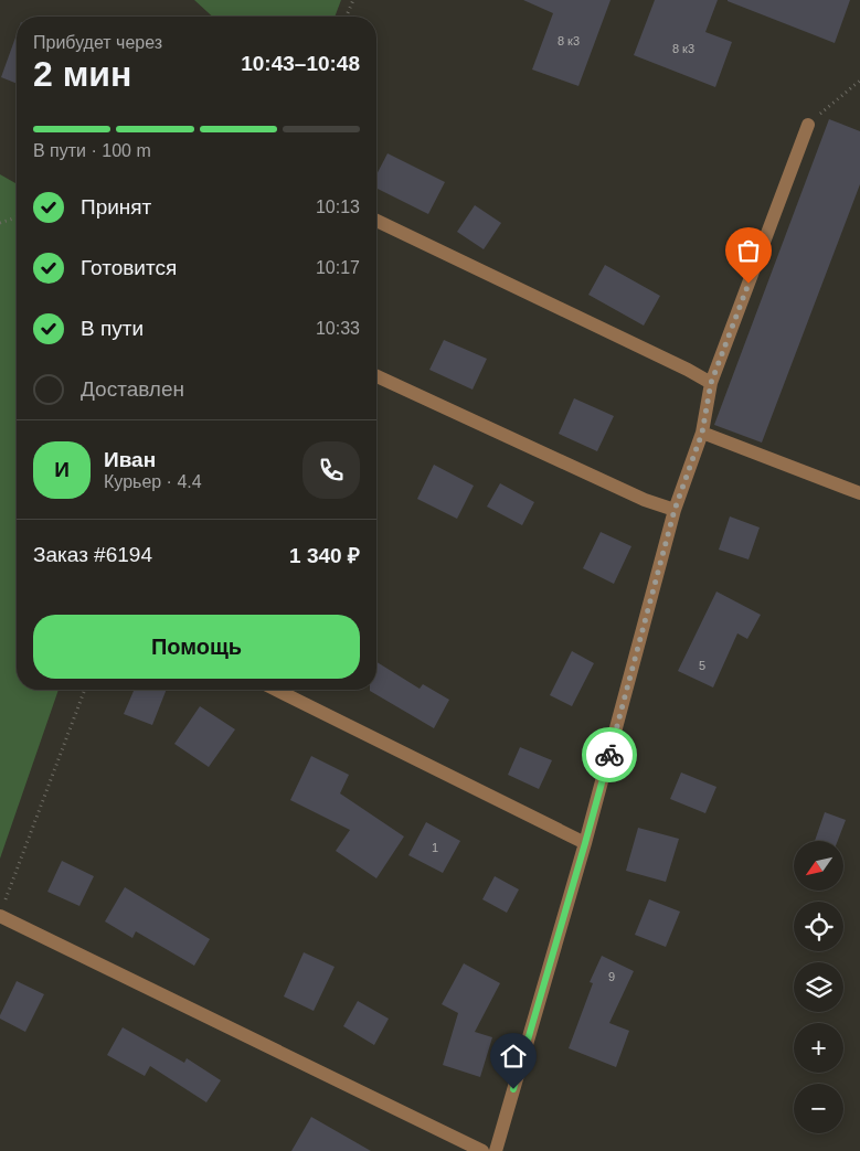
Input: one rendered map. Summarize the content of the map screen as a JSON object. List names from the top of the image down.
{
  "house_numbers": [
    "8 к3",
    "8 к3",
    "5",
    "1",
    "9"
  ],
  "north": "bottom left",
  "page": {
    "heading": ["2 мин", "Прибудет через", "10:43–10:48"],
    "panel": [
      "Иван",
      "Курьер · 4.4",
      "Заказ #6194",
      "1 340 ₽"
    ],
    "bar": "В пути · 100 m",
    "list": [
      ["Принят", "10:13"],
      ["Готовится", "10:17"],
      ["В пути", "10:33"],
      "Доставлен"
    ],
    "round": "И",
    "buttons": "Помощь",
    "map_buttons": ["+", "−"]
  }
}
